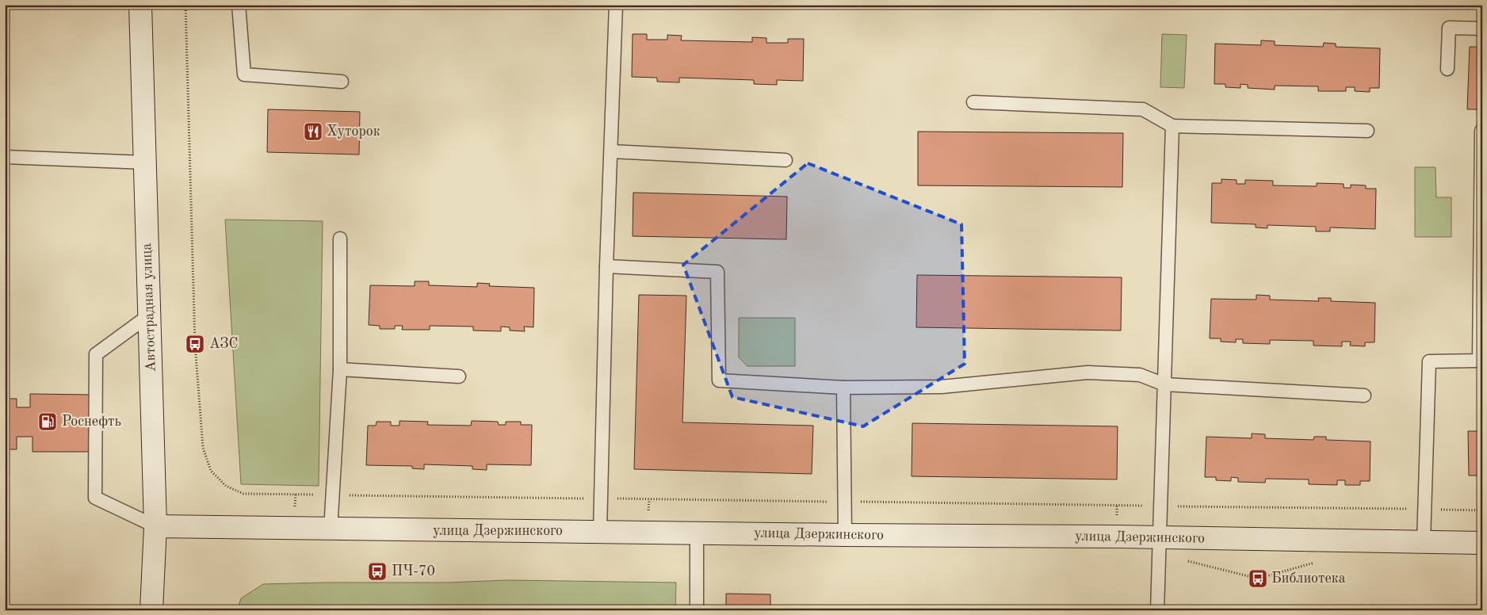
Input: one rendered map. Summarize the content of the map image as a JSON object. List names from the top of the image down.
{
  "streets": {
    "street": ["Автострадная улица", "улица Дзержинского"]
  },
  "crossings": [
    ["Автострадная улица", "улица Дзержинского"]
  ],
  "places": {
    "restaurant": ["Хуторок"],
    "bus stop": ["АЗС", "ПЧ-70", "Библиотека"],
    "fuel station": ["Роснефть"]
  }
}
